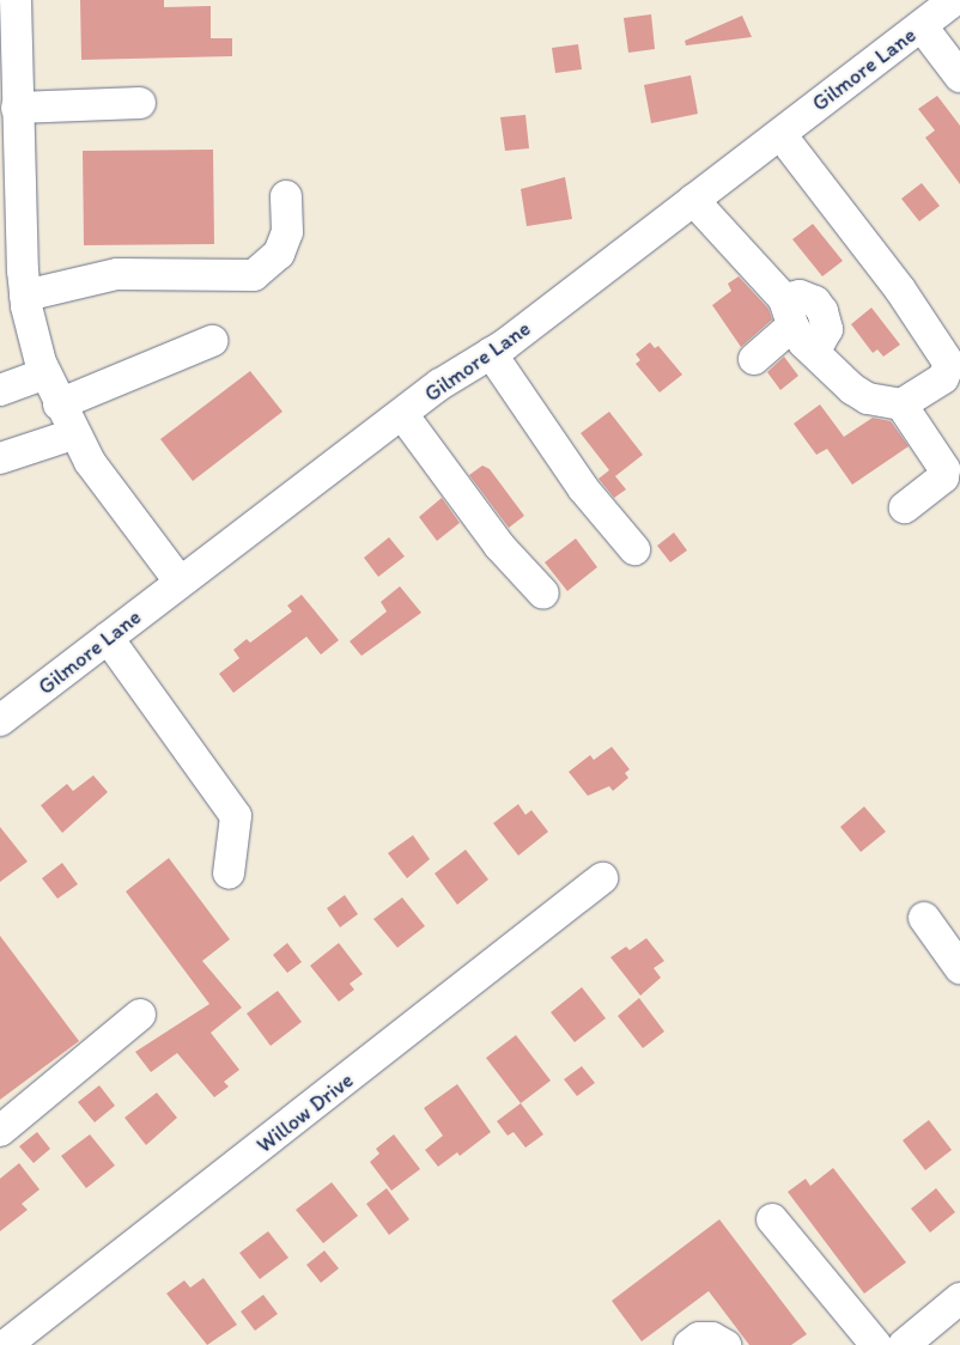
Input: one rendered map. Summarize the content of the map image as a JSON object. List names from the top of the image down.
{
  "streets": {
    "street": ["Gilmore Lane", "Willow Drive"]
  }
}
